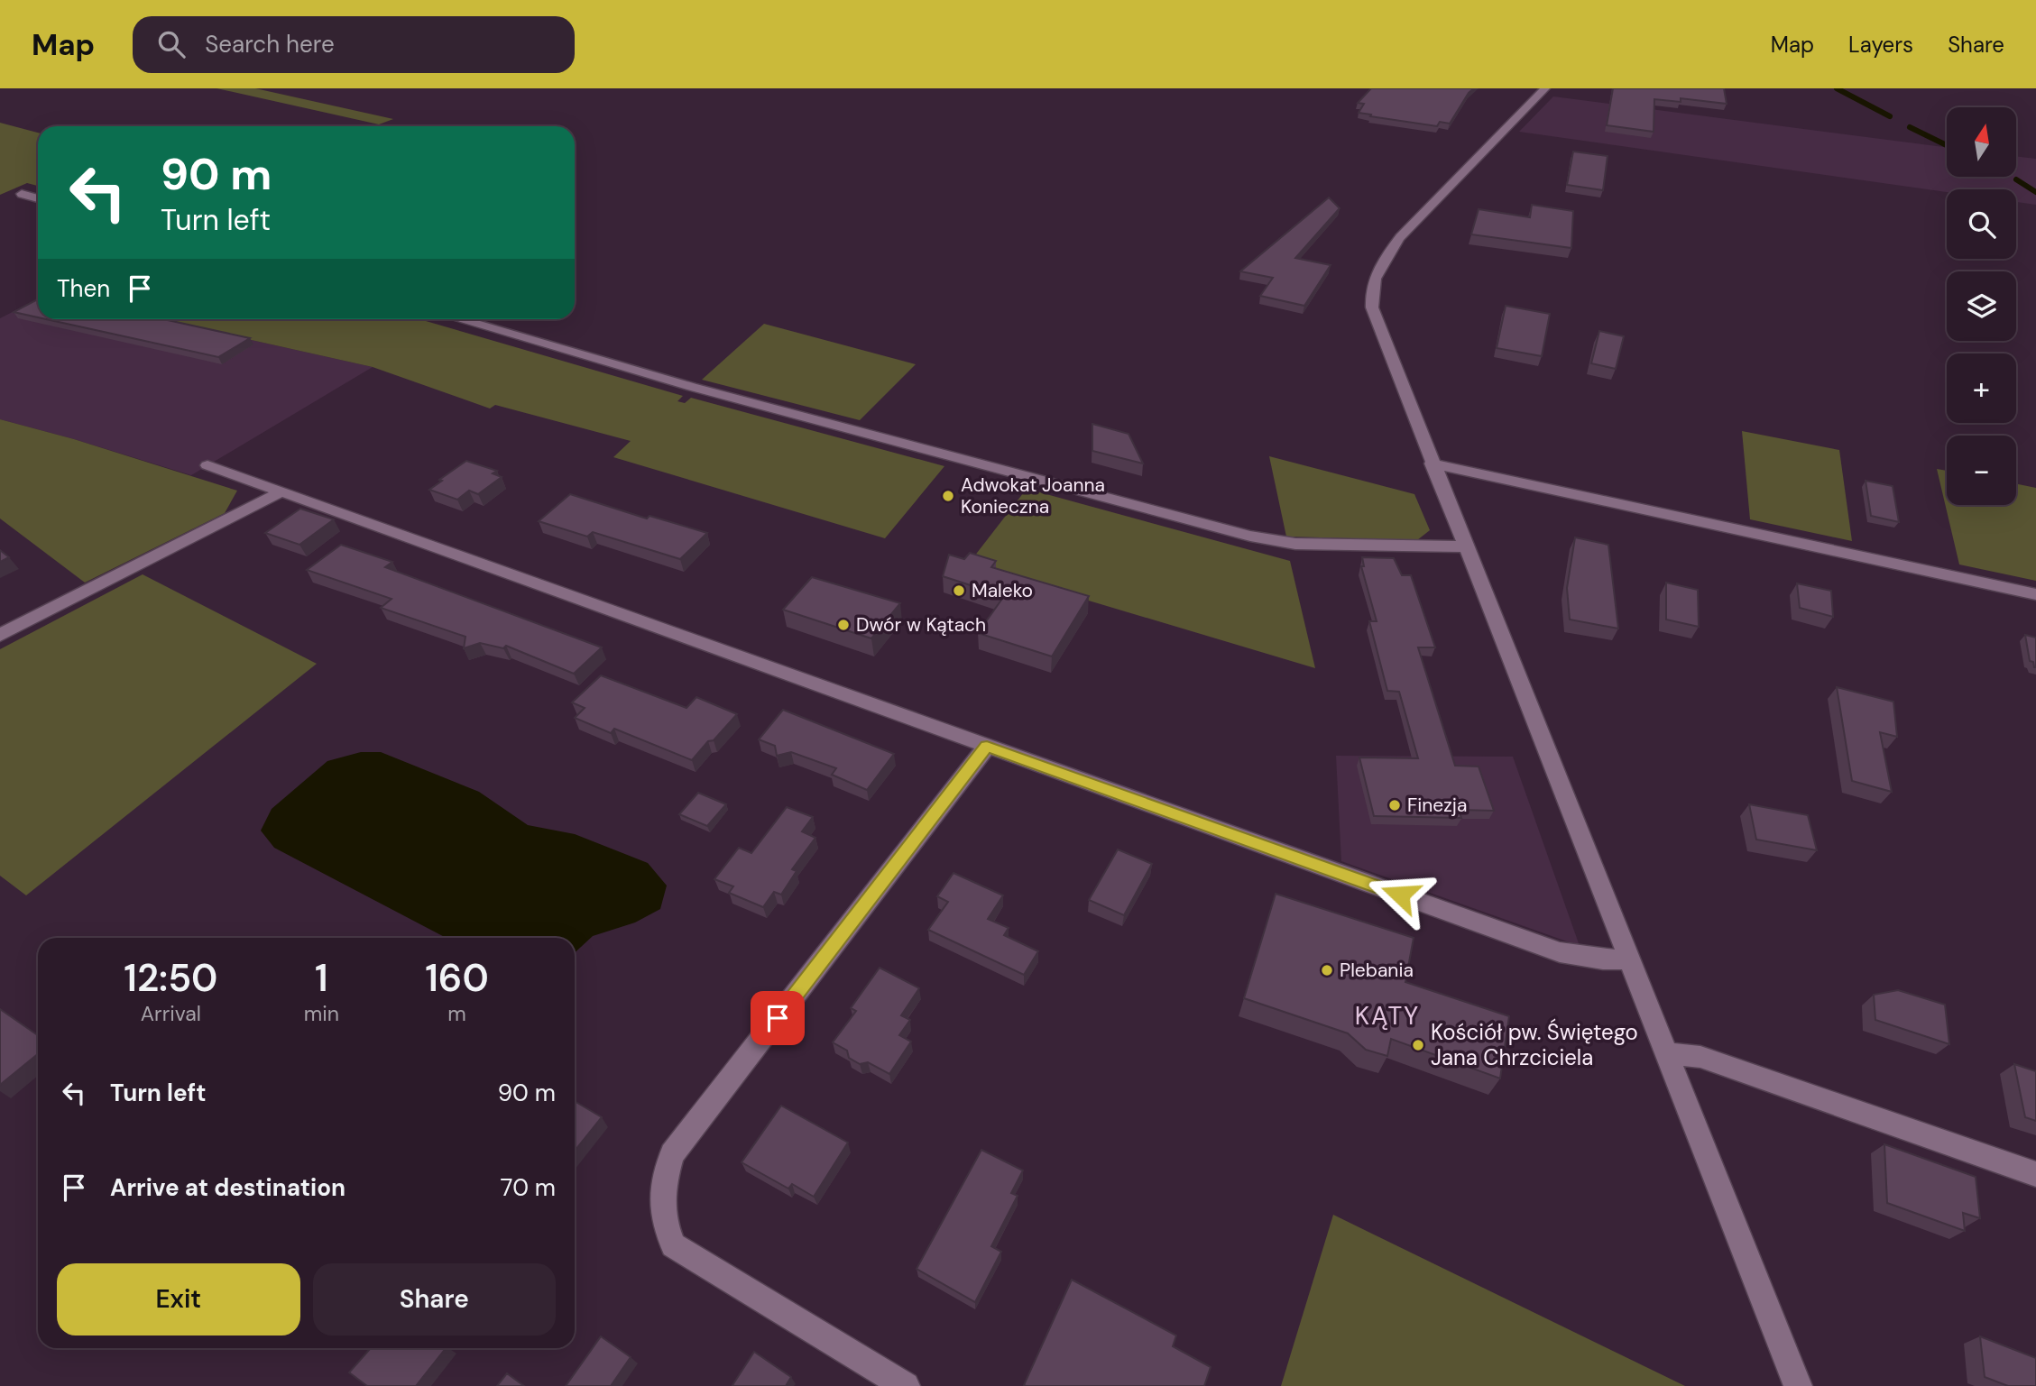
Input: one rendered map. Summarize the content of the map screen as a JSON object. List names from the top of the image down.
{
  "districts": ["KĄTY"],
  "places": [
    "Adwokat Joanna Konieczna",
    "Maleko",
    "Dwór w Kątach",
    "Finezja",
    "Plebania",
    "Kościół pw. Świętego Jana Chrzciciela"
  ],
  "north": "top",
  "page": {
    "header": "Map",
    "search": "Search here",
    "nav": ["Map", "Layers", "Share"],
    "map_buttons": ["+", "−"],
    "turn": ["90 m", "Turn left"],
    "then": "Then",
    "eta": [
      "12:50",
      "Arrival",
      "1",
      "min",
      "160",
      "m"
    ],
    "list": [
      {
        "name": "Turn left",
        "value": "90 m"
      },
      {
        "name": "Arrive at destination",
        "value": "70 m"
      }
    ],
    "buttons": ["Exit", "Share"]
  }
}
